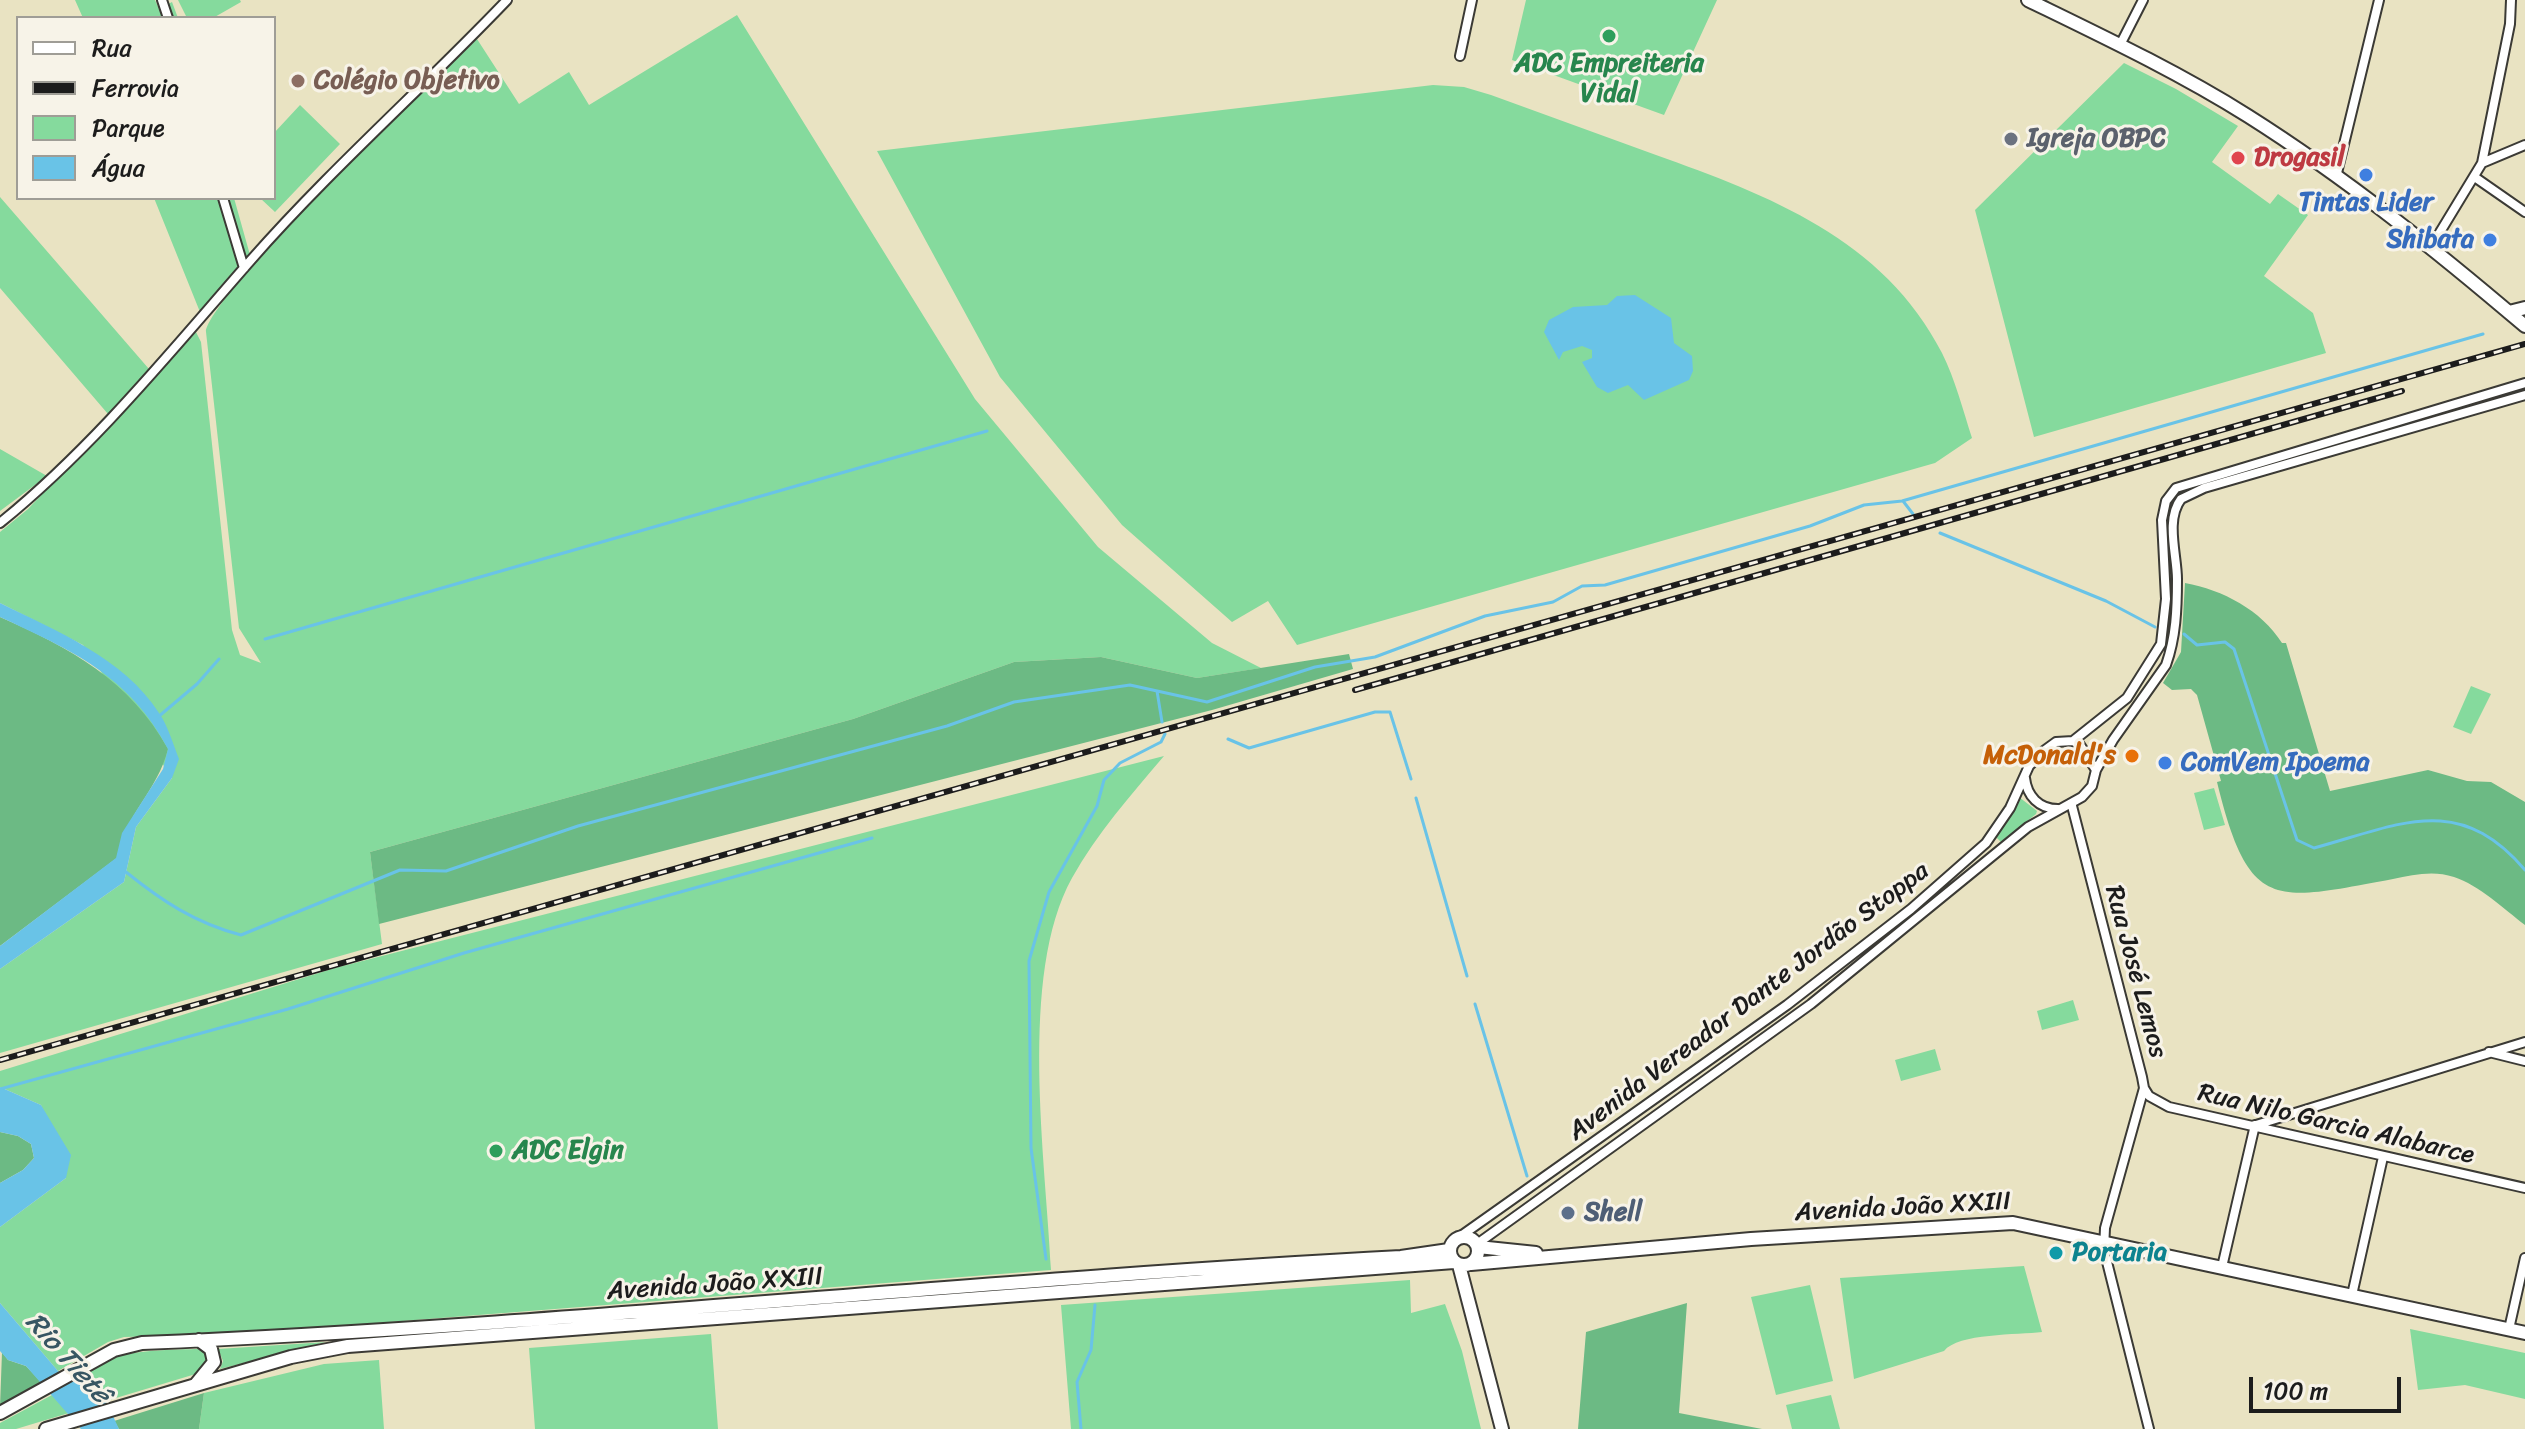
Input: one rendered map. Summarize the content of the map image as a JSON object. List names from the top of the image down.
{
  "streets": {
    "main road": ["Avenida João XXIII"],
    "street": ["Rua José Lemos", "Avenida Vereador Dante Jordão Stoppa", "Rua Nilo Garcia Alabarce"]
  },
  "crossings": [
    ["Rua José Lemos", "Avenida Vereador Dante Jordão Stoppa"],
    ["Rua José Lemos", "Rua Nilo Garcia Alabarce"],
    ["Rua José Lemos", "Avenida João XXIII"],
    ["Avenida Vereador Dante Jordão Stoppa", "Avenida João XXIII"]
  ],
  "water": ["Rio Tietê"],
  "places": [
    "ADC Empreiteria Vidal",
    "Colégio Objetivo",
    "Igreja OBPC",
    "Drogasil",
    "Tintas Lider",
    "Shibata",
    "McDonald's",
    "ComVem Ipoema",
    "ADC Elgin",
    "Shell",
    "Portaria"
  ],
  "legend": [
    "Rua",
    "Ferrovia",
    "Parque",
    "Água"
  ],
  "scale_bar": "100 m"
}
